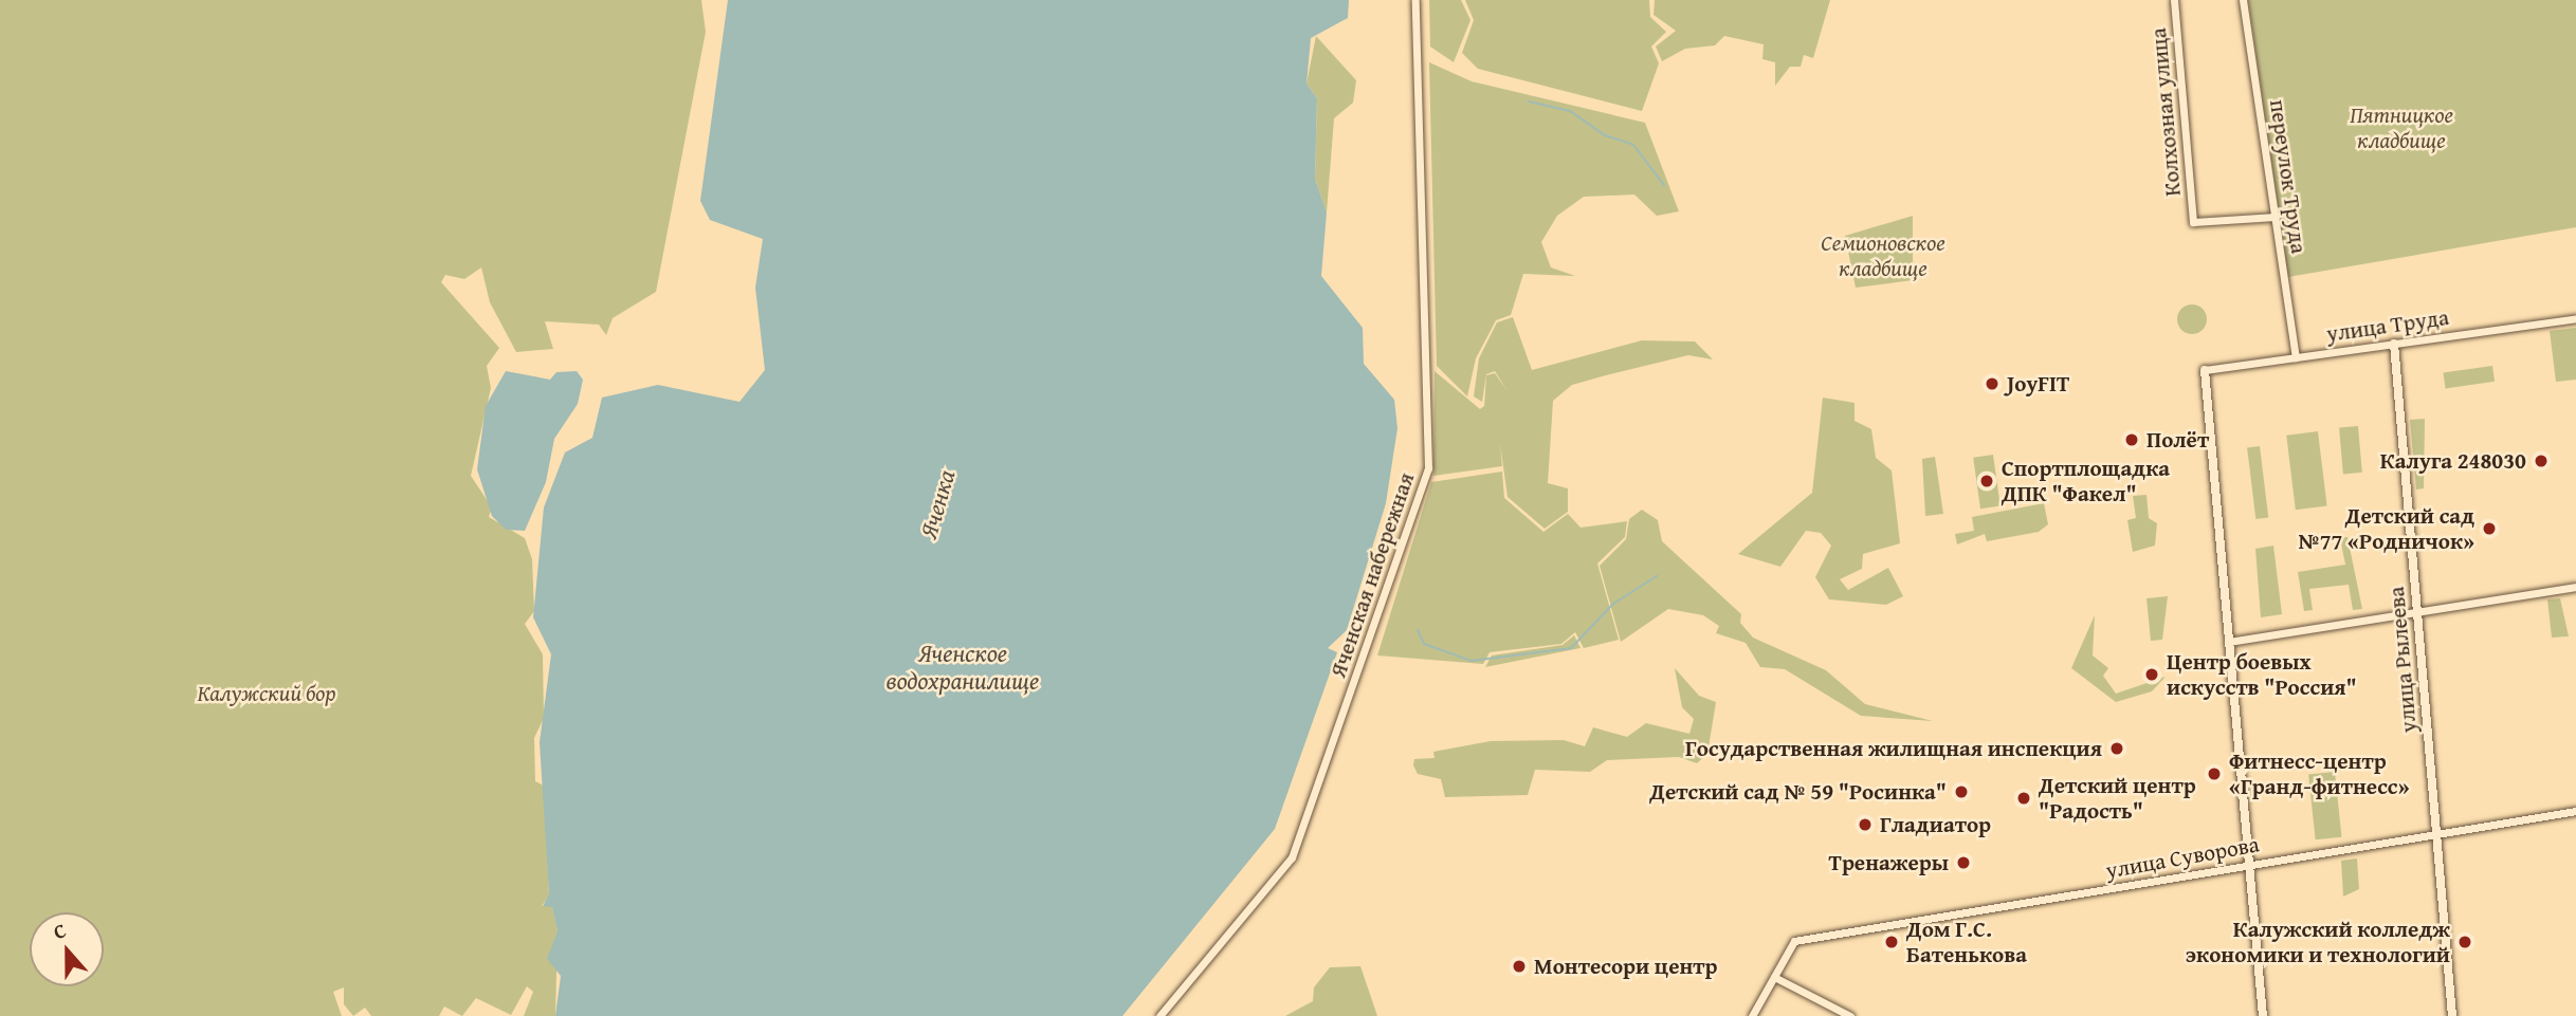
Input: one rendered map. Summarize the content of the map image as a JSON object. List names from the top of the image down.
{
  "streets": {
    "main road": ["улица Рылеева"],
    "street": [
      "Колхозная улица",
      "переулок Труда",
      "улица Труда",
      "Яченская набережная",
      "улица Суворова"
    ]
  },
  "crossings": [
    ["Колхозная улица", "переулок Труда"],
    ["переулок Труда", "улица Труда"],
    ["улица Труда", "улица Рылеева"],
    ["улица Рылеева", "улица Суворова"]
  ],
  "water": ["Яченка", "Яченское водохранилище"],
  "parks": ["Пятницкое кладбище", "Семионовское кладбище", "Калужский бор"],
  "places": [
    "JoyFIT",
    "Полёт",
    "Калуга 248030",
    "Спортплощадка ДПК \"Факел\"",
    "Детский сад №77 «Родничок»",
    "Центр боевых искусств \"Россия\"",
    "Государственная жилищная инспекция",
    "Фитнесс-центр «Гранд-фитнесс»",
    "Детский сад № 59 \"Росинка\"",
    "Детский центр \"Радость\"",
    "Гладиатор",
    "Тренажеры",
    "Дом Г.С. Батенькова",
    "Калужский колледж экономики и технологий",
    "Монтесори центр"
  ],
  "north": "top"
}
